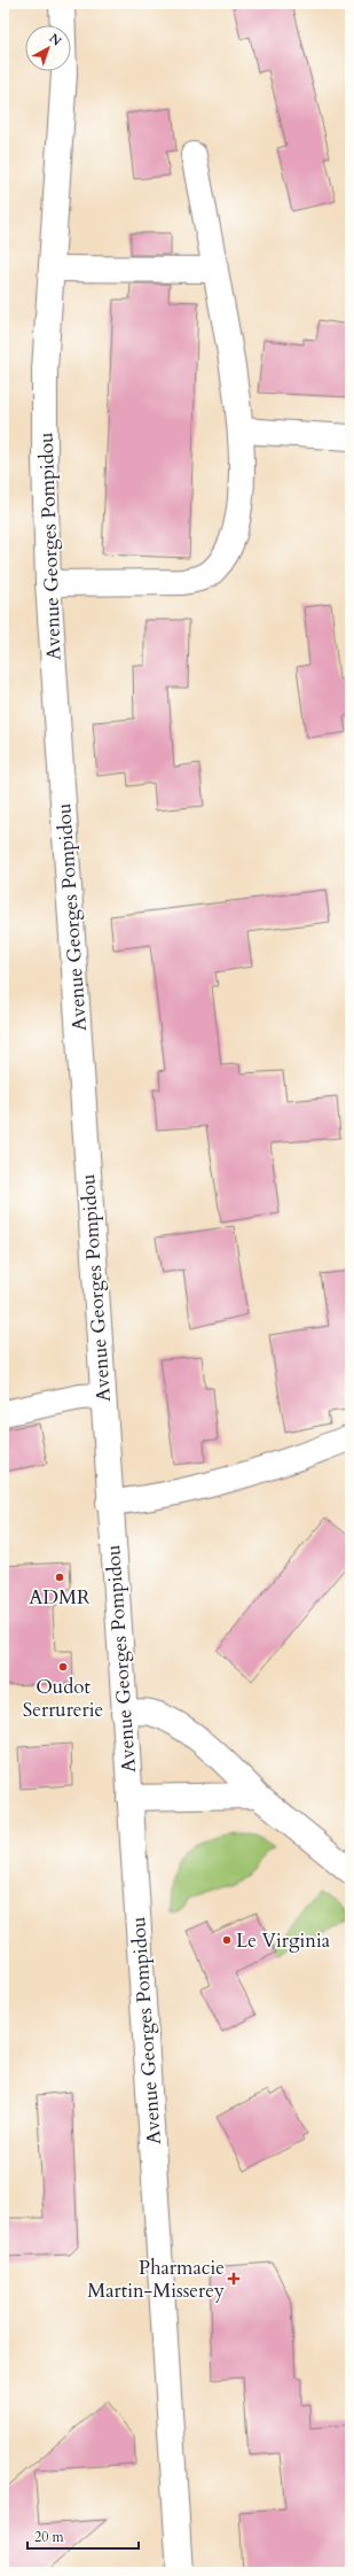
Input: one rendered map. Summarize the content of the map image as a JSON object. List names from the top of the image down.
{
  "streets": {
    "main road": ["Avenue Georges Pompidou"]
  },
  "places": {
    "other": ["ADMR", "Oudot Serrurerie", "Le Virginia"],
    "health": ["Pharmacie Martin-Misserey"]
  },
  "scale_bar": "20 m",
  "north": "top right"
}
